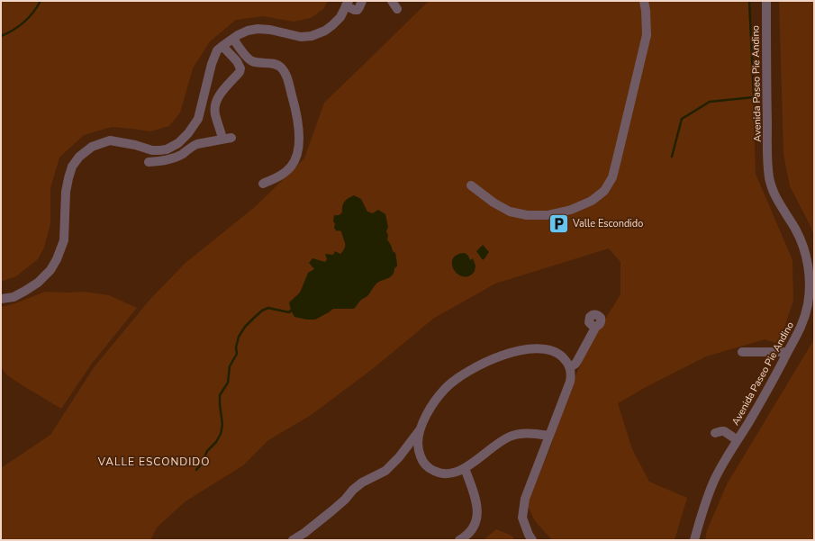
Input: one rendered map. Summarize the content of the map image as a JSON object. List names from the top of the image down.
{
  "streets": {
    "street": ["Avenida Paseo Pie Andino"]
  },
  "districts": ["VALLE ESCONDIDO"],
  "places": {
    "parking": ["Valle Escondido"]
  }
}
